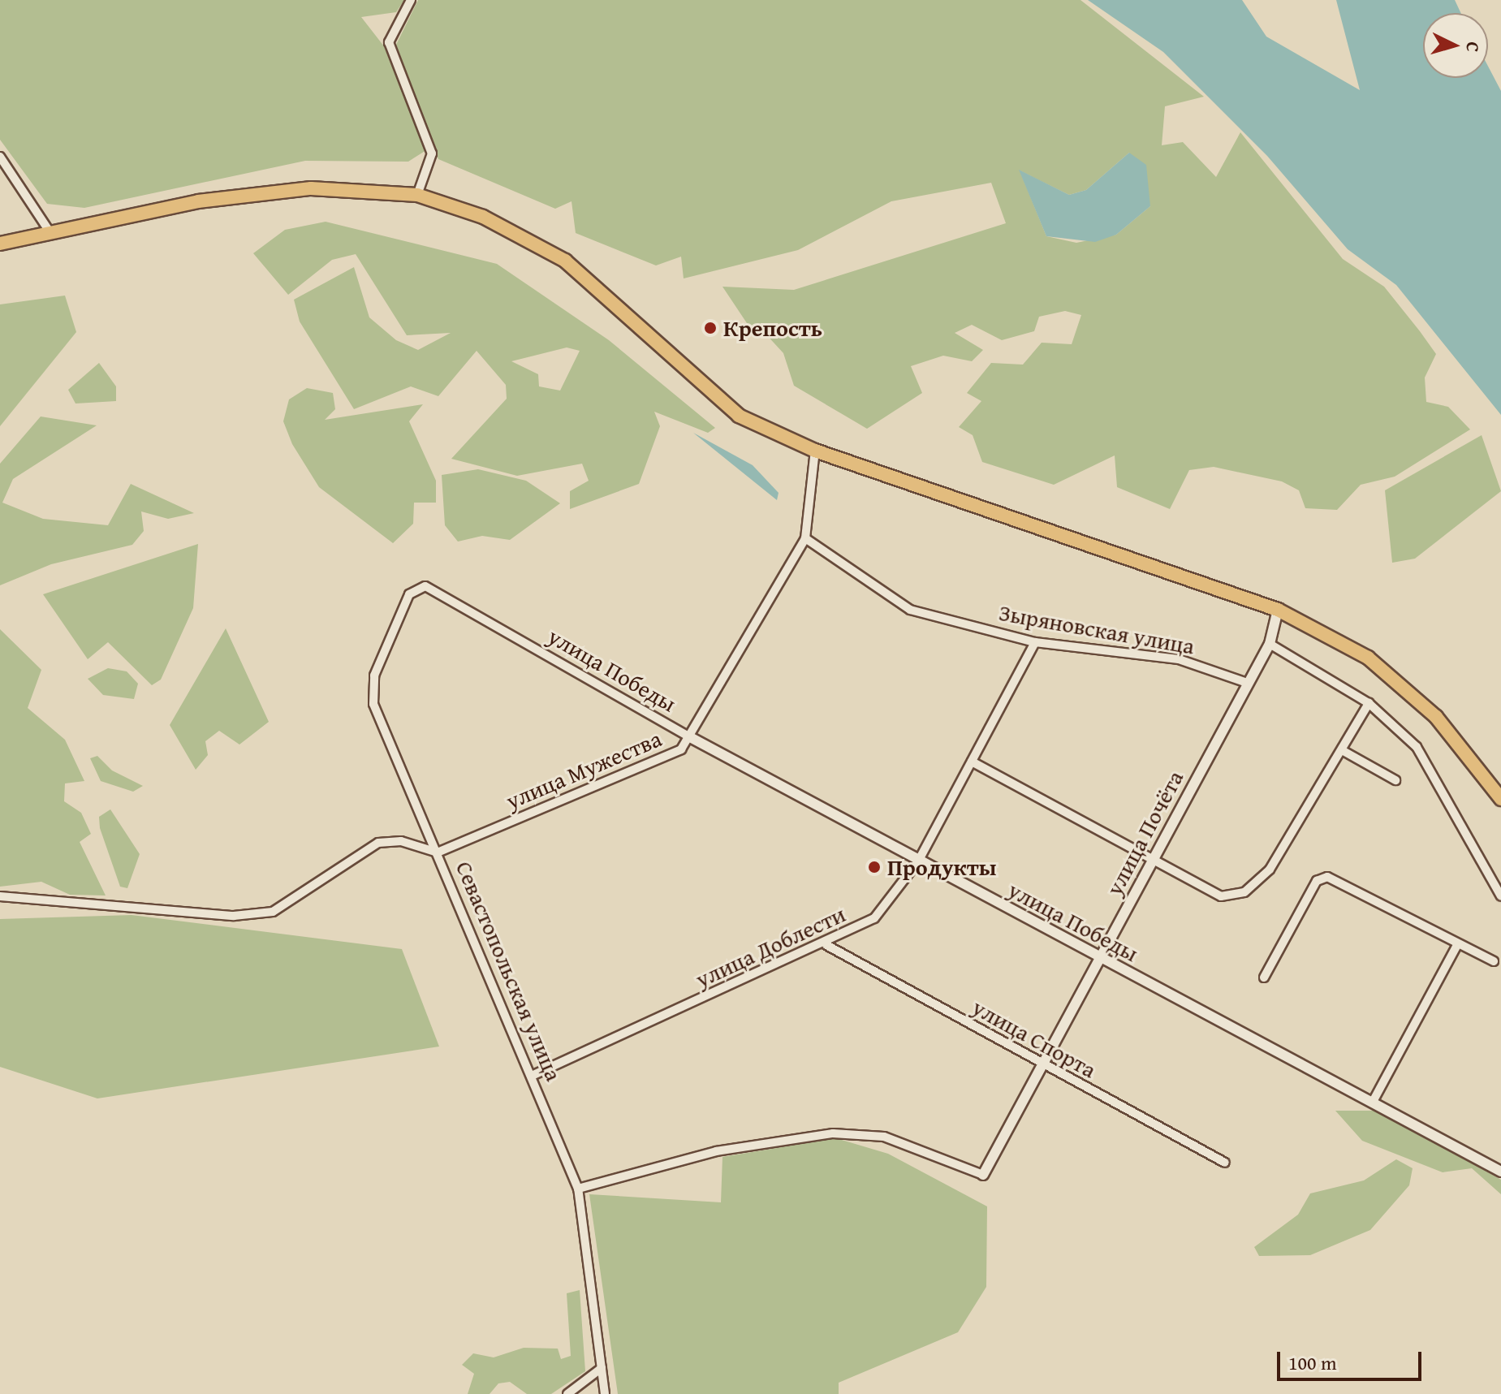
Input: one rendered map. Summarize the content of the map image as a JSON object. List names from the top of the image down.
{
  "streets": {
    "street": [
      "Зыряновская улица",
      "улица Победы",
      "улица Мужества",
      "улица Почёта",
      "улица Доблести",
      "Севастопольская улица",
      "улица Спорта"
    ]
  },
  "crossings": [
    ["Зыряновская улица", "улица Мужества"],
    ["Зыряновская улица", "улица Почёта"],
    ["Зыряновская улица", "улица Доблести"],
    ["улица Победы", "улица Мужества"],
    ["улица Победы", "улица Почёта"],
    ["улица Победы", "улица Доблести"],
    ["улица Победы", "Севастопольская улица"],
    ["улица Мужества", "Севастопольская улица"],
    ["улица Почёта", "улица Спорта"],
    ["улица Доблести", "Севастопольская улица"],
    ["улица Доблести", "улица Спорта"]
  ],
  "places": ["Крепость", "Продукты"],
  "scale_bar": "100 m",
  "north": "right"
}
